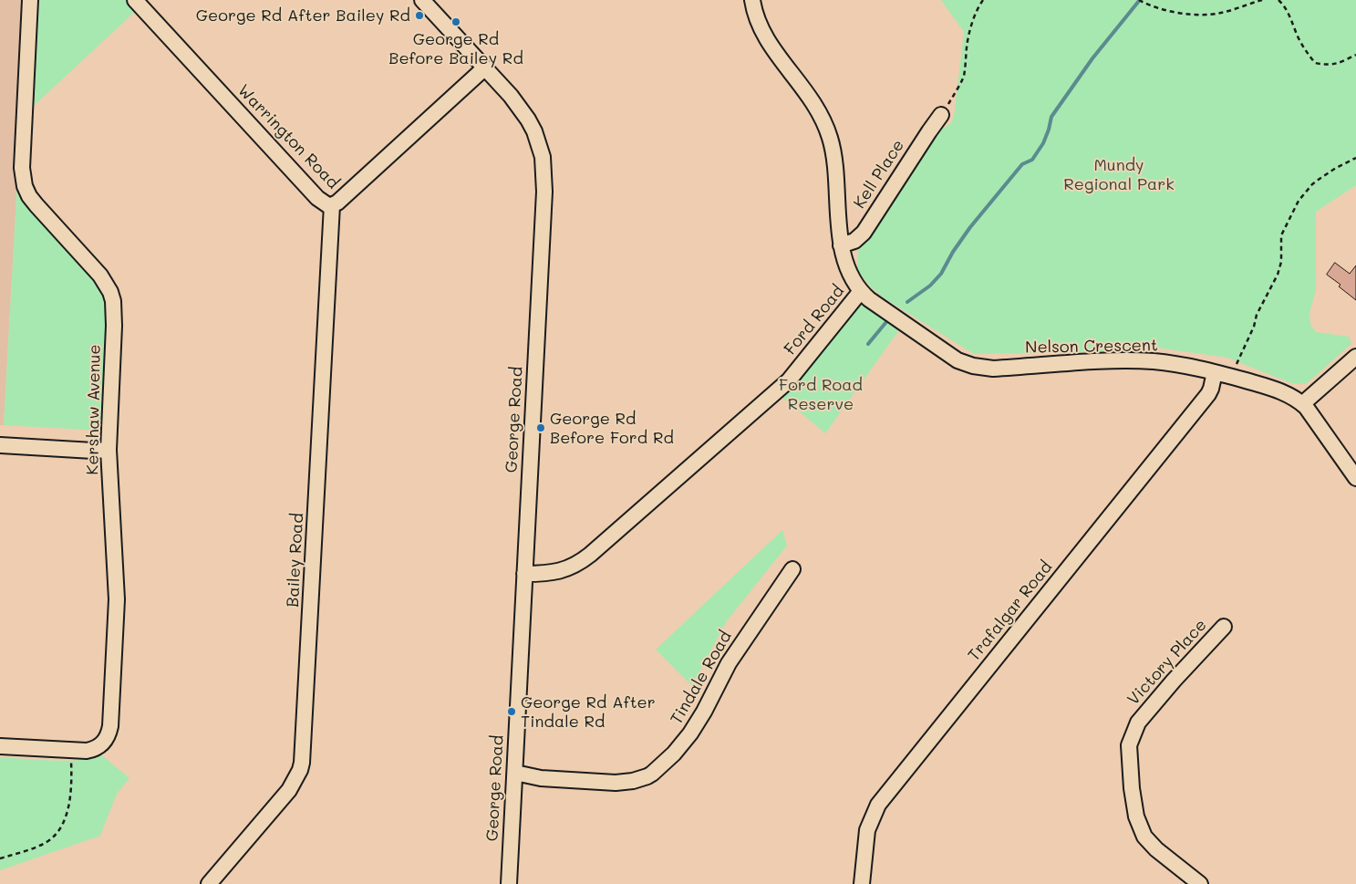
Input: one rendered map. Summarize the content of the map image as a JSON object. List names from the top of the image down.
{
  "streets": {
    "street": [
      "Warrington Road",
      "Kell Place",
      "Ford Road",
      "Nelson Crescent",
      "Kershaw Avenue",
      "George Road",
      "Bailey Road",
      "Trafalgar Road",
      "Victory Place",
      "Tindale Road"
    ]
  },
  "crossings": [
    ["Warrington Road", "George Road"],
    ["Warrington Road", "Bailey Road"],
    ["Kell Place", "Ford Road"],
    ["Ford Road", "Nelson Crescent"],
    ["Ford Road", "George Road"],
    ["Nelson Crescent", "Trafalgar Road"],
    ["George Road", "Tindale Road"]
  ],
  "parks": ["Mundy Regional Park", "Ford Road Reserve"],
  "places": [
    "George Rd After Bailey Rd",
    "George Rd Before Bailey Rd",
    "George Rd Before Ford Rd",
    "George Rd After Tindale Rd"
  ]
}
